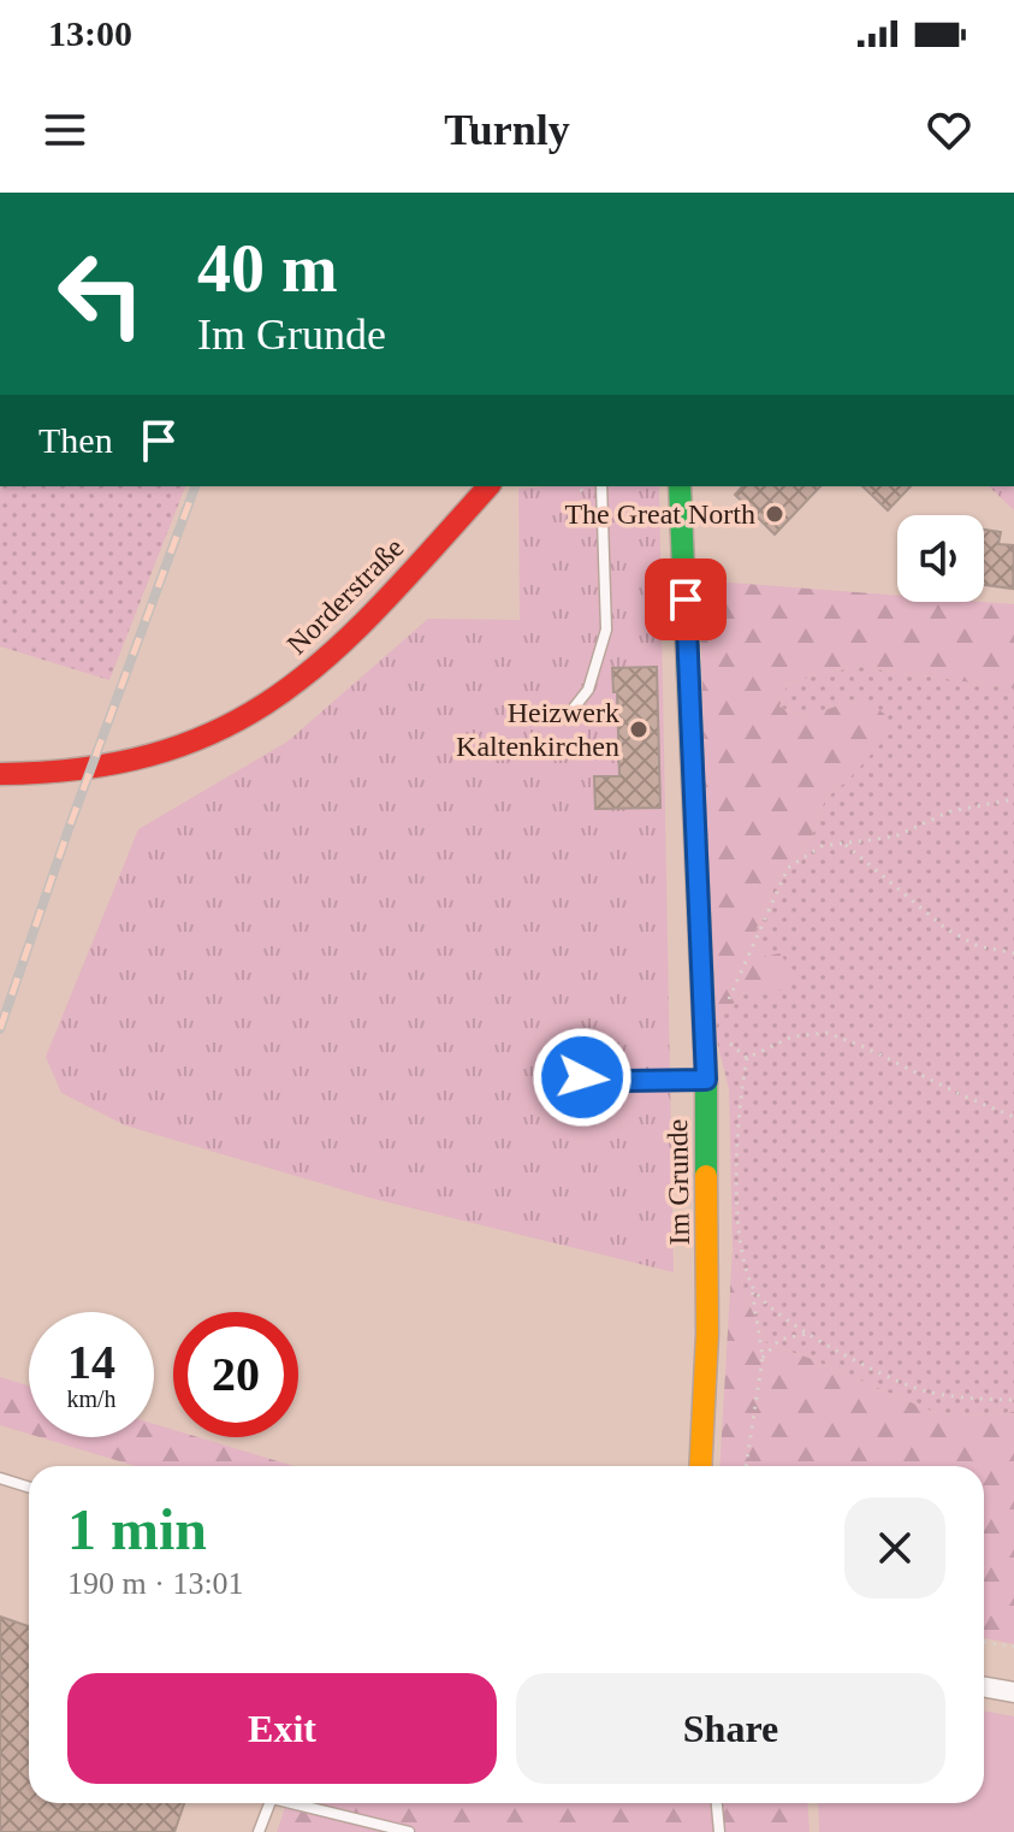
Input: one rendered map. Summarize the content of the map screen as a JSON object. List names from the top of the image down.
{
  "streets": {
    "street": ["Norderstraße", "Im Grunde"]
  },
  "places": ["The Great North", "Heizwerk Kaltenkirchen"],
  "page": {
    "status": "13:00",
    "header": "Turnly",
    "turn": ["40 m", "Im Grunde"],
    "then": "Then",
    "speed": "14 km/h",
    "limit": "20",
    "heading": ["1 min", "190 m · 13:01"],
    "buttons": ["Exit", "Share"]
  }
}
